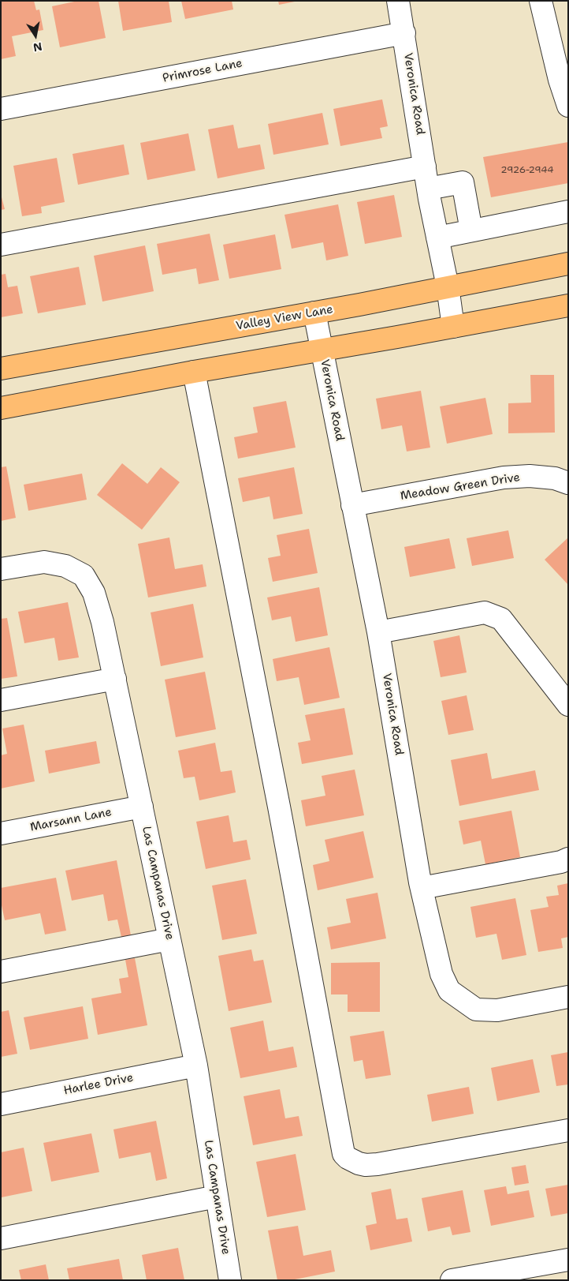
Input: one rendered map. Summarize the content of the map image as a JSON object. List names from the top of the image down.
{
  "streets": {
    "main road": ["Valley View Lane"],
    "street": [
      "Primrose Lane",
      "Veronica Road",
      "Meadow Green Drive",
      "Marsann Lane",
      "Las Campanas Drive",
      "Harlee Drive"
    ]
  },
  "crossings": [
    ["Primrose Lane", "Veronica Road"],
    ["Veronica Road", "Valley View Lane"],
    ["Veronica Road", "Meadow Green Drive"],
    ["Marsann Lane", "Las Campanas Drive"],
    ["Las Campanas Drive", "Harlee Drive"]
  ],
  "house_numbers": ["2926-2944"],
  "north": "bottom"
}
